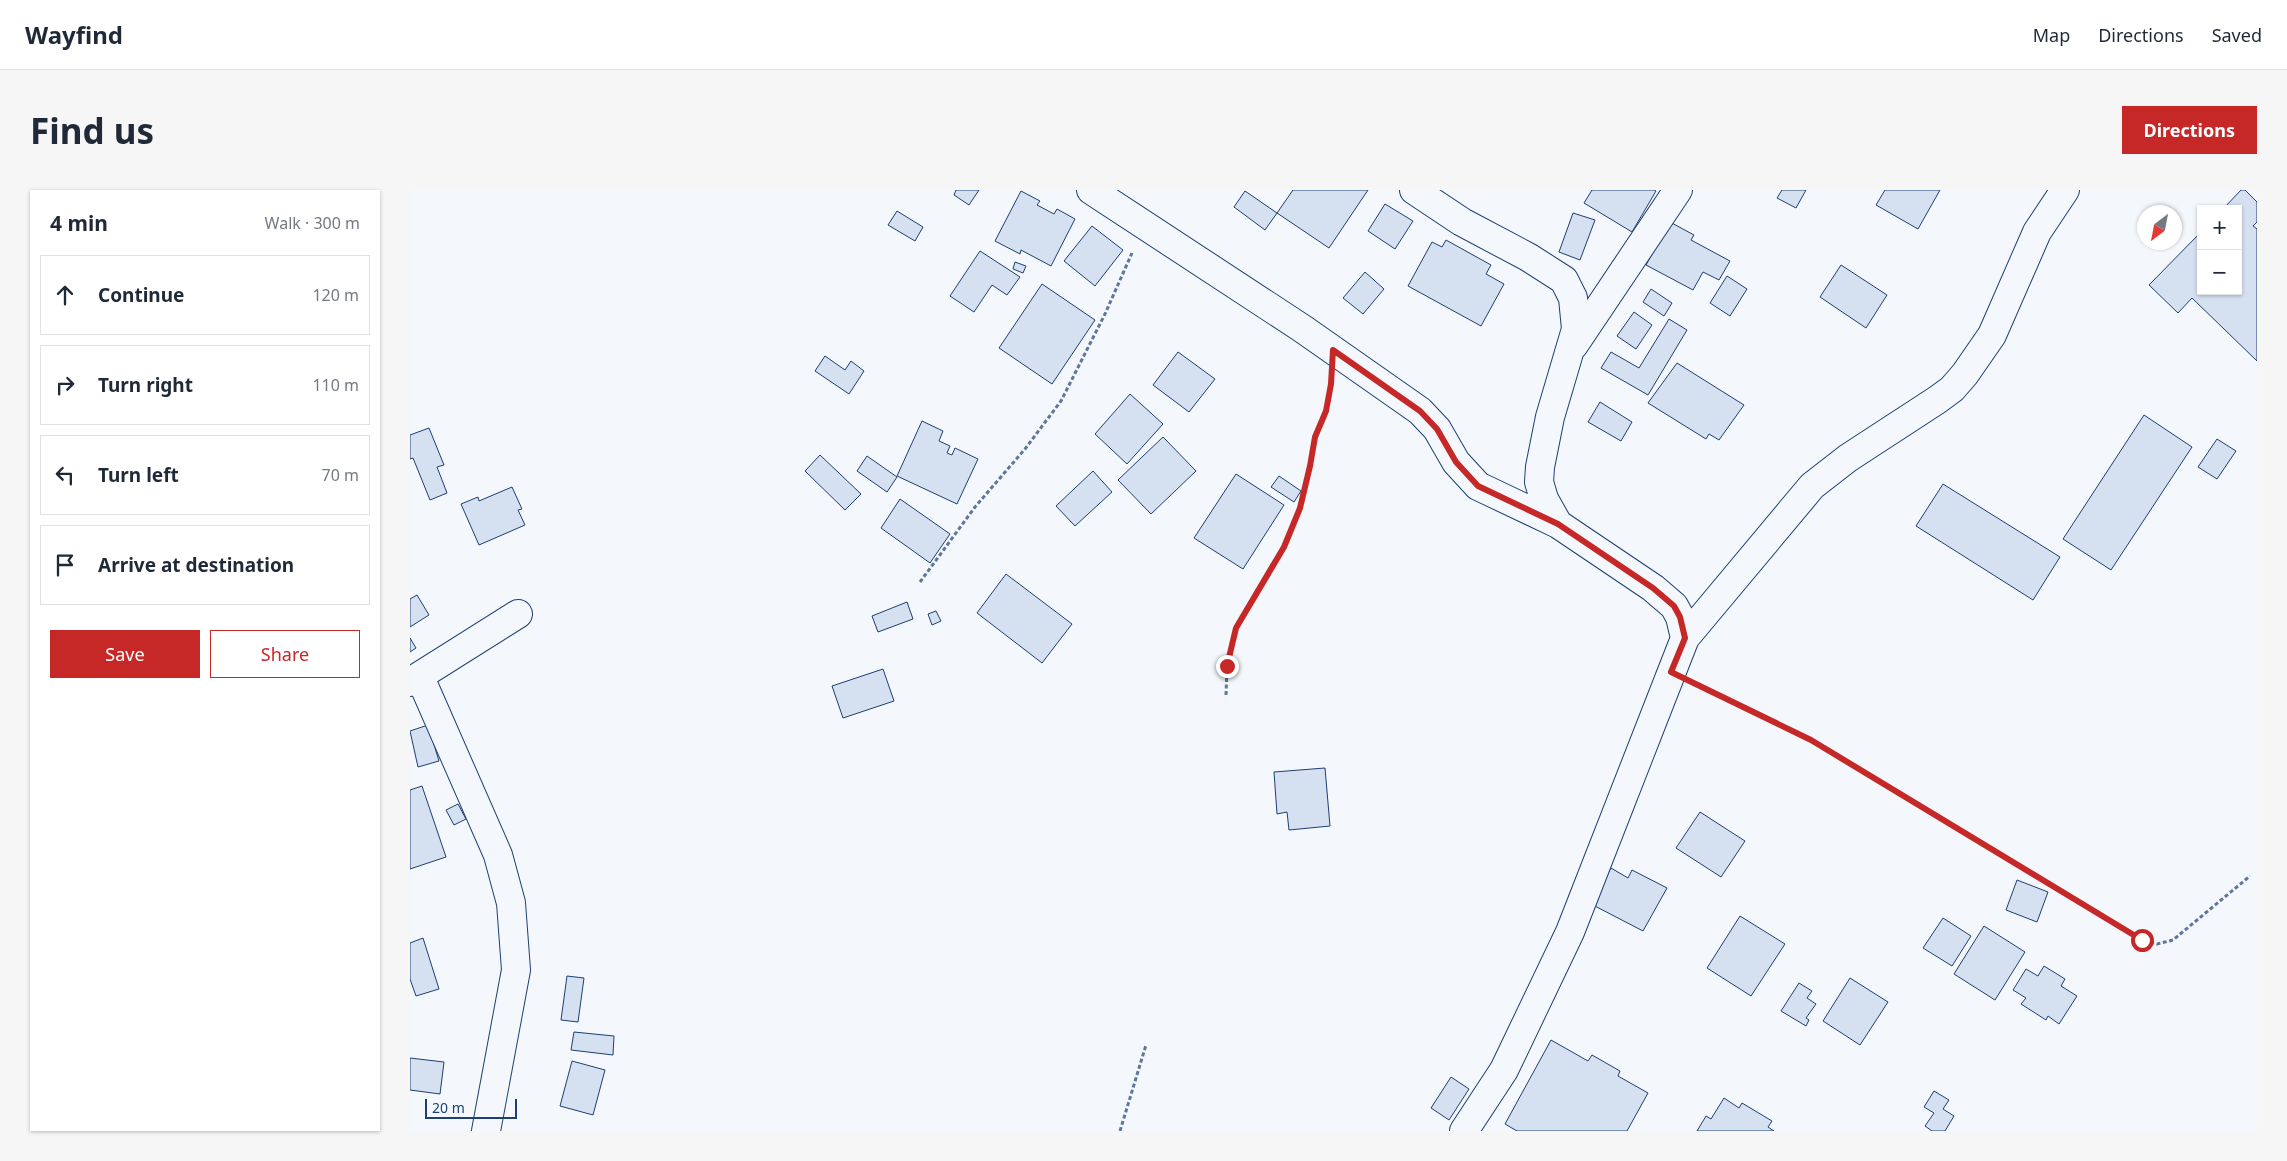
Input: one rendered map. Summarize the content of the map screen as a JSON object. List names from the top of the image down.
{
  "scale_bar": "20 m",
  "north": "bottom left",
  "page": {
    "header": "Wayfind",
    "nav": ["Map", "Directions", "Saved"],
    "buttons": [
      "Directions",
      ["Save", "Share"]
    ],
    "title": "Find us",
    "heading": ["4 min", "Walk · 300 m"],
    "map_buttons": ["+", "−"],
    "list": [
      ["Continue", "120 m"],
      ["Turn right", "110 m"],
      ["Turn left", "70 m"],
      "Arrive at destination"
    ],
    "scale": "20 m"
  }
}
